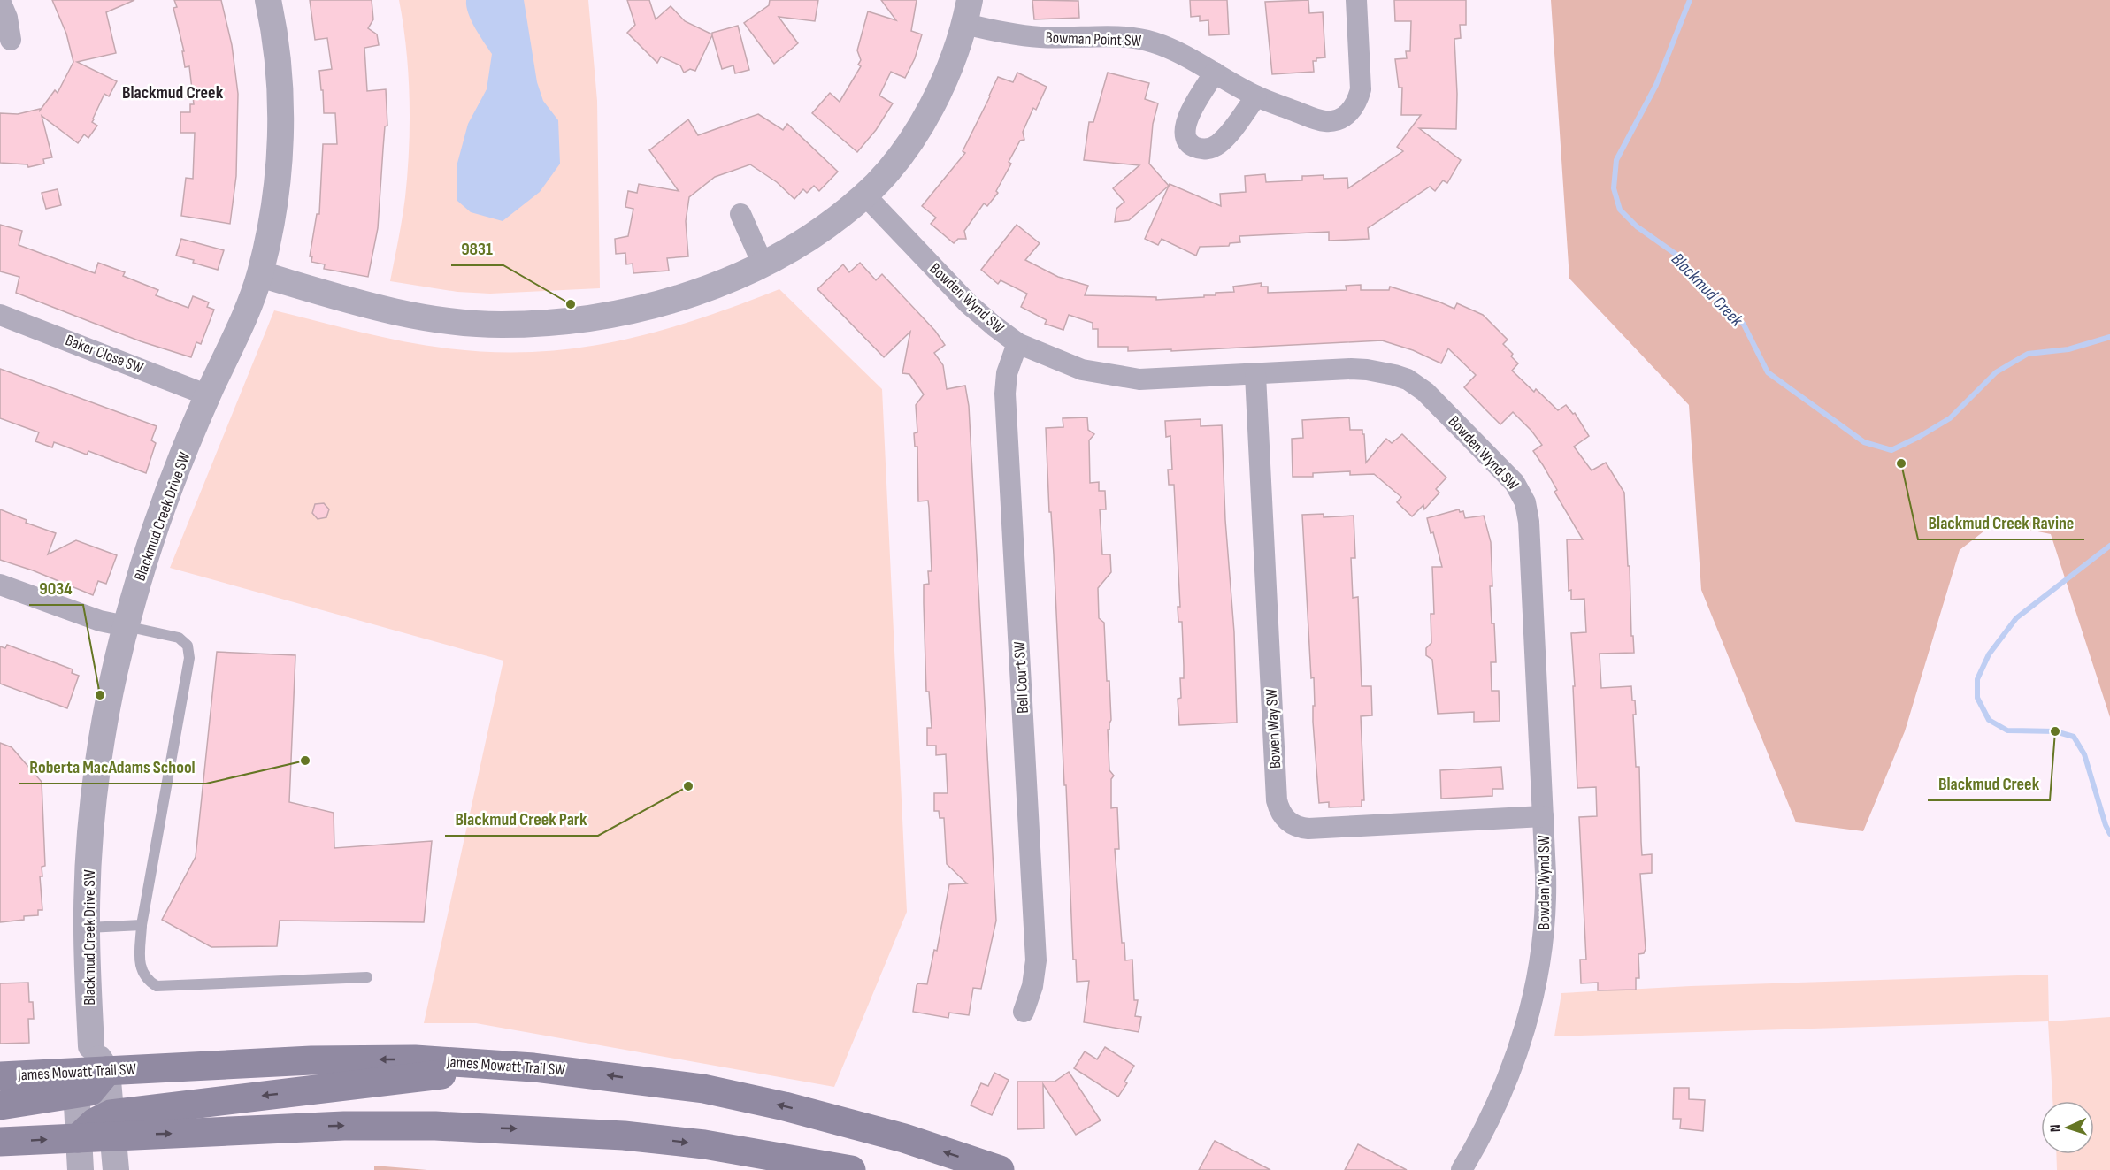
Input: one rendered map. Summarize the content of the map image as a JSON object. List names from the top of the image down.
{
  "streets": {
    "main road": ["James Mowatt Trail SW"],
    "street": [
      "Bowman Point SW",
      "Bowden Wynd SW",
      "Baker Close SW",
      "Blackmud Creek Drive SW",
      "Bell Court SW",
      "Bowen Way SW"
    ]
  },
  "crossings": [
    ["Bowden Wynd SW", "Bell Court SW"],
    ["Bowden Wynd SW", "Bowen Way SW"],
    ["Baker Close SW", "Blackmud Creek Drive SW"]
  ],
  "districts": ["Blackmud Creek"],
  "water": ["Blackmud Creek"],
  "places": [
    "9831",
    "Blackmud Creek Ravine",
    "9034",
    "Blackmud Creek",
    "Roberta MacAdams School",
    "Blackmud Creek Park"
  ],
  "north": "left"
}
